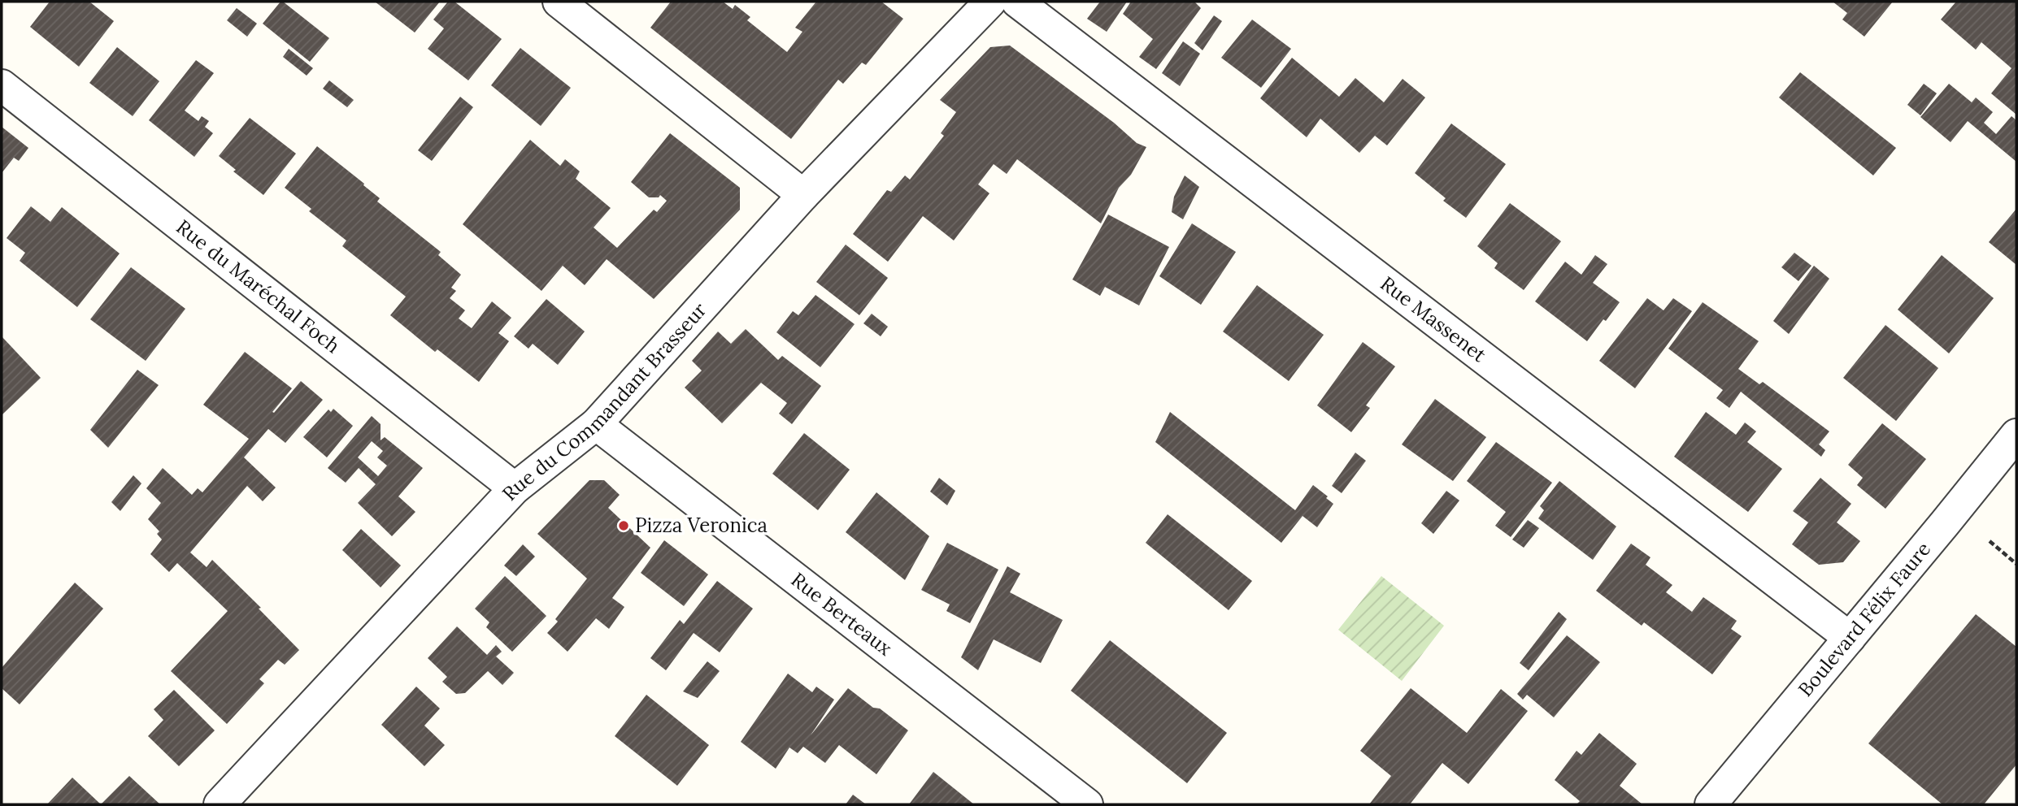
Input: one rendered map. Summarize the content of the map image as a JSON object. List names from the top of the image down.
{
  "streets": {
    "street": [
      "Rue du Maréchal Foch",
      "Rue Massenet",
      "Rue du Commandant Brasseur",
      "Rue Berteaux",
      "Boulevard Félix Faure"
    ]
  },
  "crossings": [
    ["Rue du Maréchal Foch", "Rue du Commandant Brasseur"],
    ["Rue Massenet", "Boulevard Félix Faure"],
    ["Rue du Commandant Brasseur", "Rue Berteaux"]
  ],
  "places": ["Pizza Veronica"]
}
